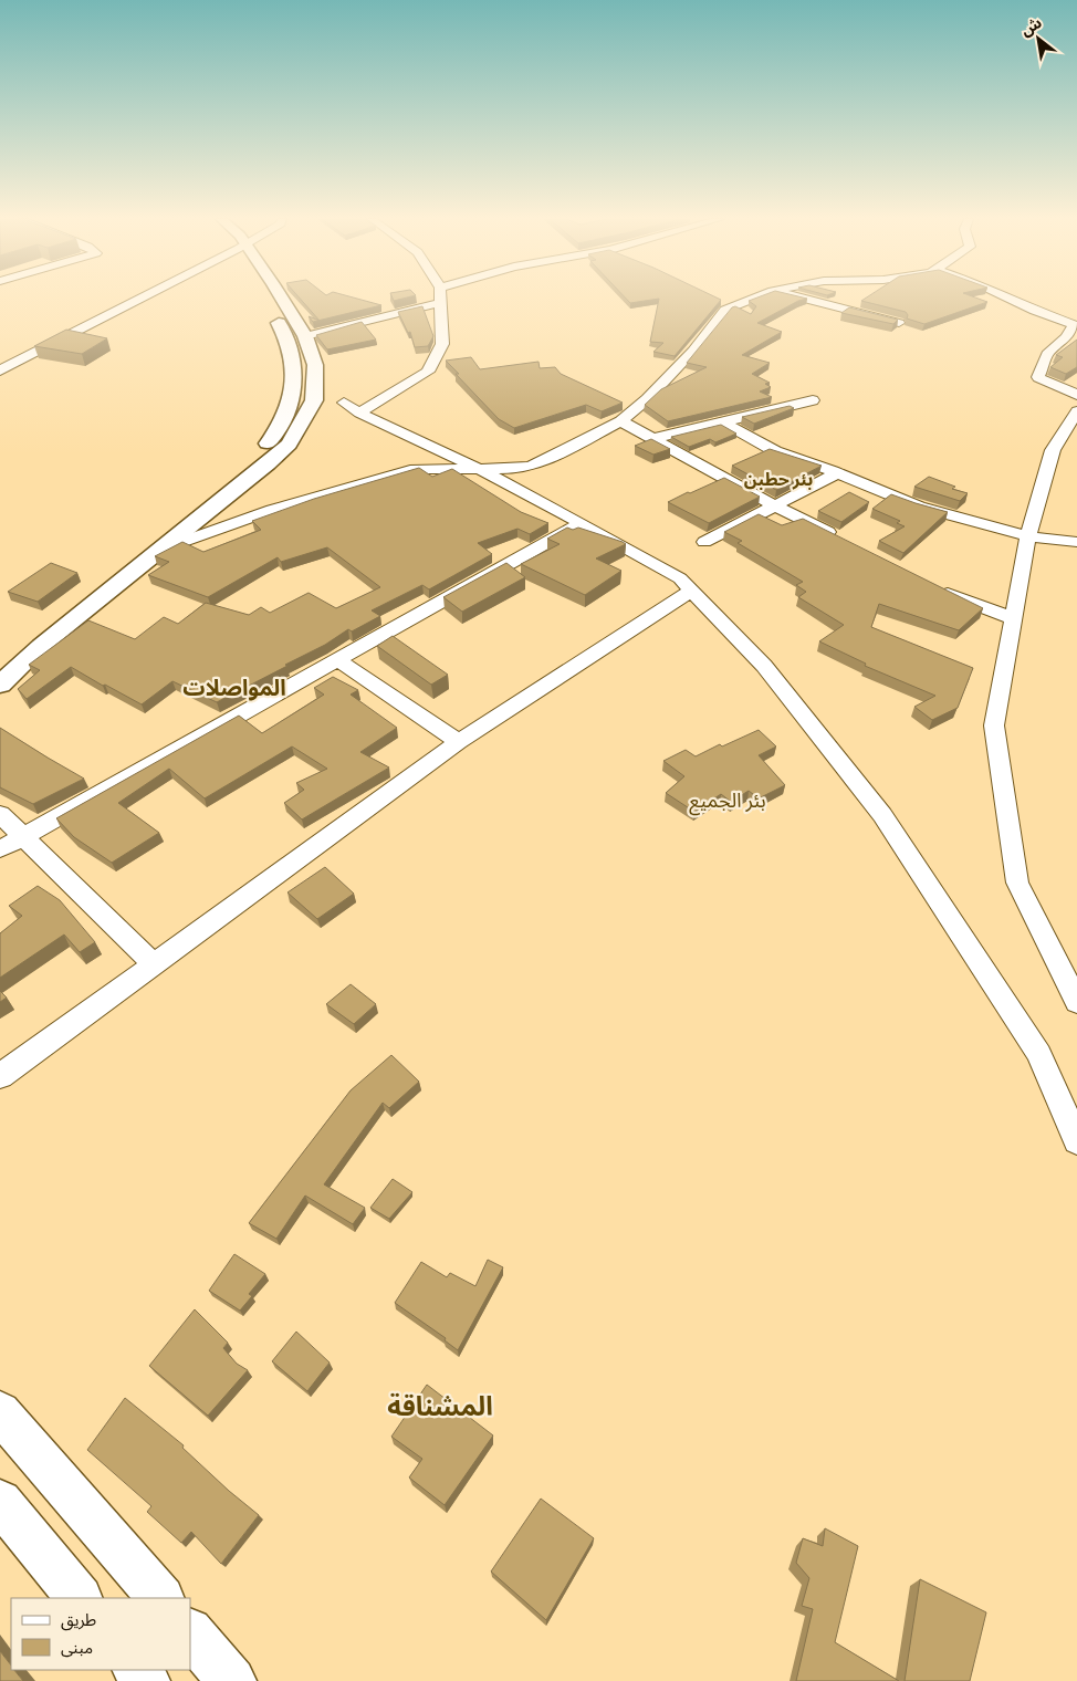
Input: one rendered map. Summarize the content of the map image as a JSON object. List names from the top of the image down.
{
  "districts": [
    "بئر حطبن",
    "المواصلات",
    "بئر الجميع",
    "المشناقة"
  ],
  "legend": ["طريق", "مبنى"],
  "north": "top left"
}
